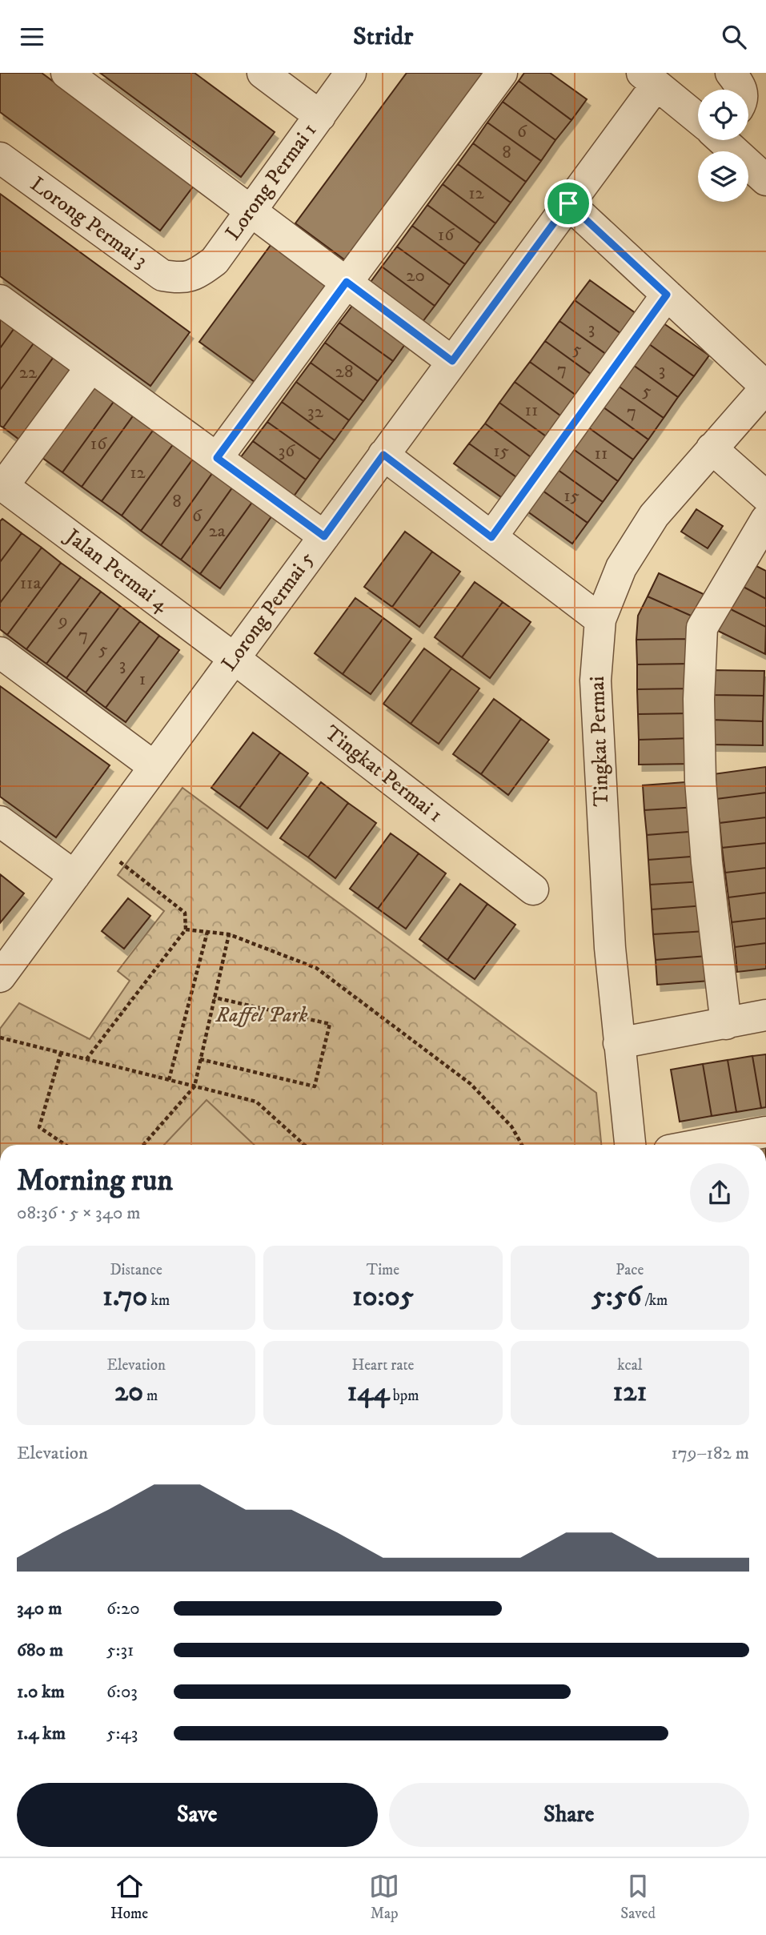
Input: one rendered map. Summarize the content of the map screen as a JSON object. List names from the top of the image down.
{
  "streets": {
    "street": [
      "Lorong Permai 1",
      "Lorong Permai 3",
      "Jalan Permai 4",
      "Lorong Permai 5",
      "Tingkat Permai",
      "Tingkat Permai 1"
    ]
  },
  "crossings": [
    ["Lorong Permai 1", "Lorong Permai 3"],
    ["Jalan Permai 4", "Lorong Permai 5"],
    ["Jalan Permai 4", "Tingkat Permai 1"],
    ["Lorong Permai 5", "Tingkat Permai 1"]
  ],
  "parks": ["Raffel Park"],
  "house_numbers": [
    "6",
    "8",
    "12",
    "16",
    "20",
    "3",
    "5",
    "7",
    "3",
    "28",
    "22",
    "5",
    "11",
    "32",
    "7",
    "16",
    "36",
    "15",
    "11",
    "12",
    "15",
    "8",
    "6",
    "2a",
    "11a",
    "9",
    "7",
    "5",
    "3",
    "1"
  ],
  "page": {
    "header": "Stridr",
    "heading": ["Morning run", "08:36 · 5 × 340 m"],
    "stats": [
      ["Distance", "1.70 km"],
      ["Time", "10:05"],
      ["Pace", "5:56 /km"],
      ["Elevation", "20 m"],
      ["Heart rate", "144 bpm"],
      ["kcal", "121"]
    ],
    "chart": ["Elevation", "179–182 m"],
    "list": [
      {
        "name": "340 m",
        "note": "6:20"
      },
      {
        "name": "680 m",
        "note": "5:31"
      },
      {
        "name": "1.0 km",
        "note": "6:03"
      },
      {
        "name": "1.4 km",
        "note": "5:43"
      }
    ],
    "buttons": ["Save", "Share"],
    "tabs": ["Home", "Map", "Saved"]
  }
}
